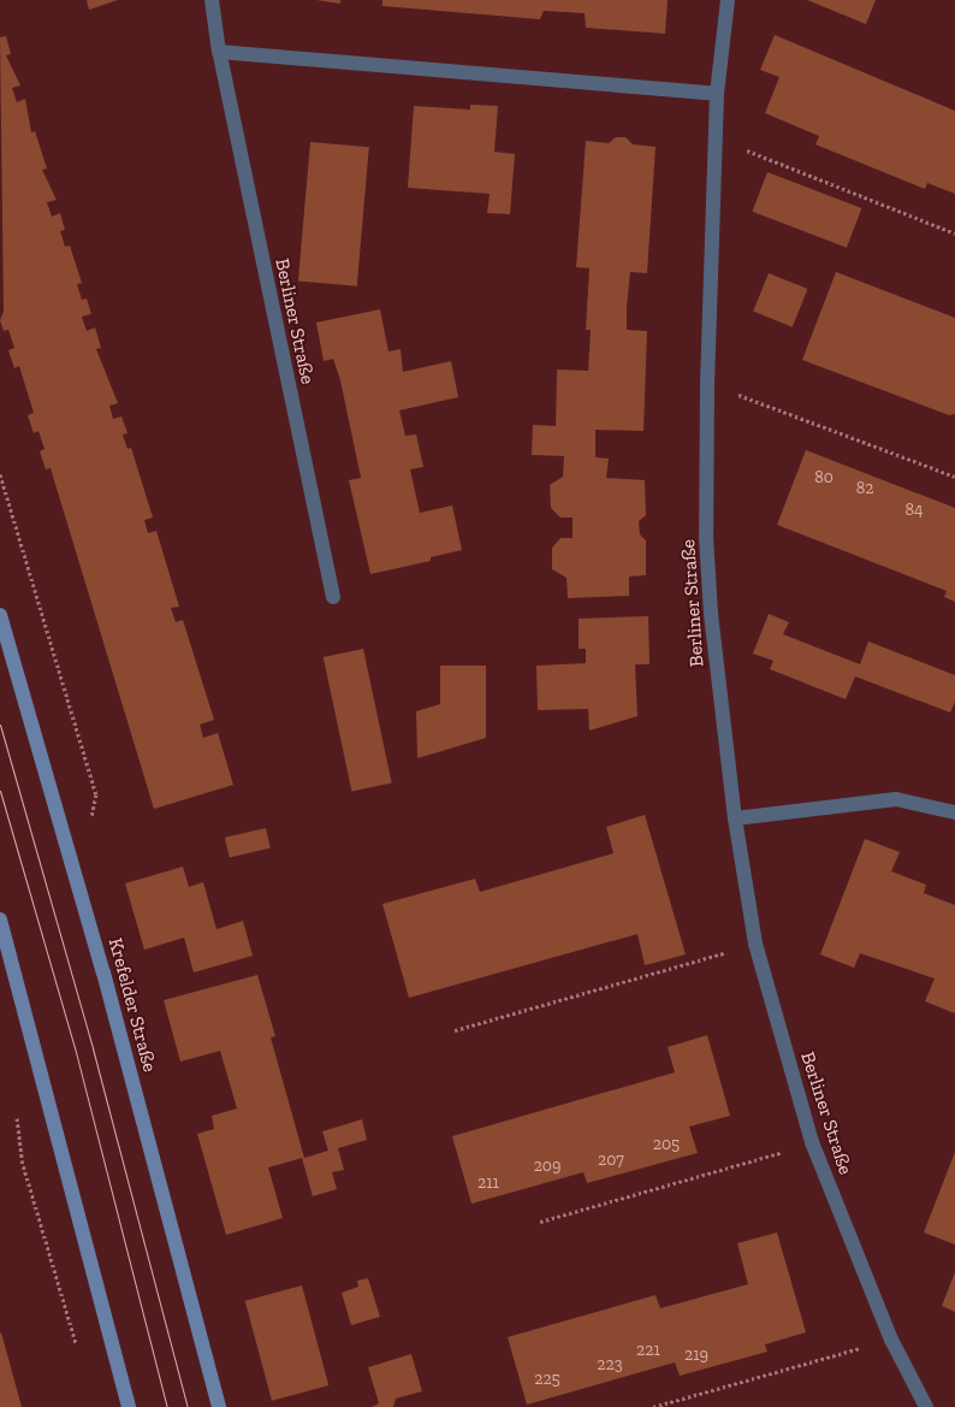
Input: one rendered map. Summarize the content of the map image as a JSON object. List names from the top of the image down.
{
  "streets": {
    "main road": ["Krefelder Straße"],
    "street": ["Berliner Straße"]
  },
  "house_numbers": [
    "80",
    "82",
    "84",
    "205",
    "207",
    "209",
    "211",
    "221",
    "219",
    "223",
    "225"
  ]
}
